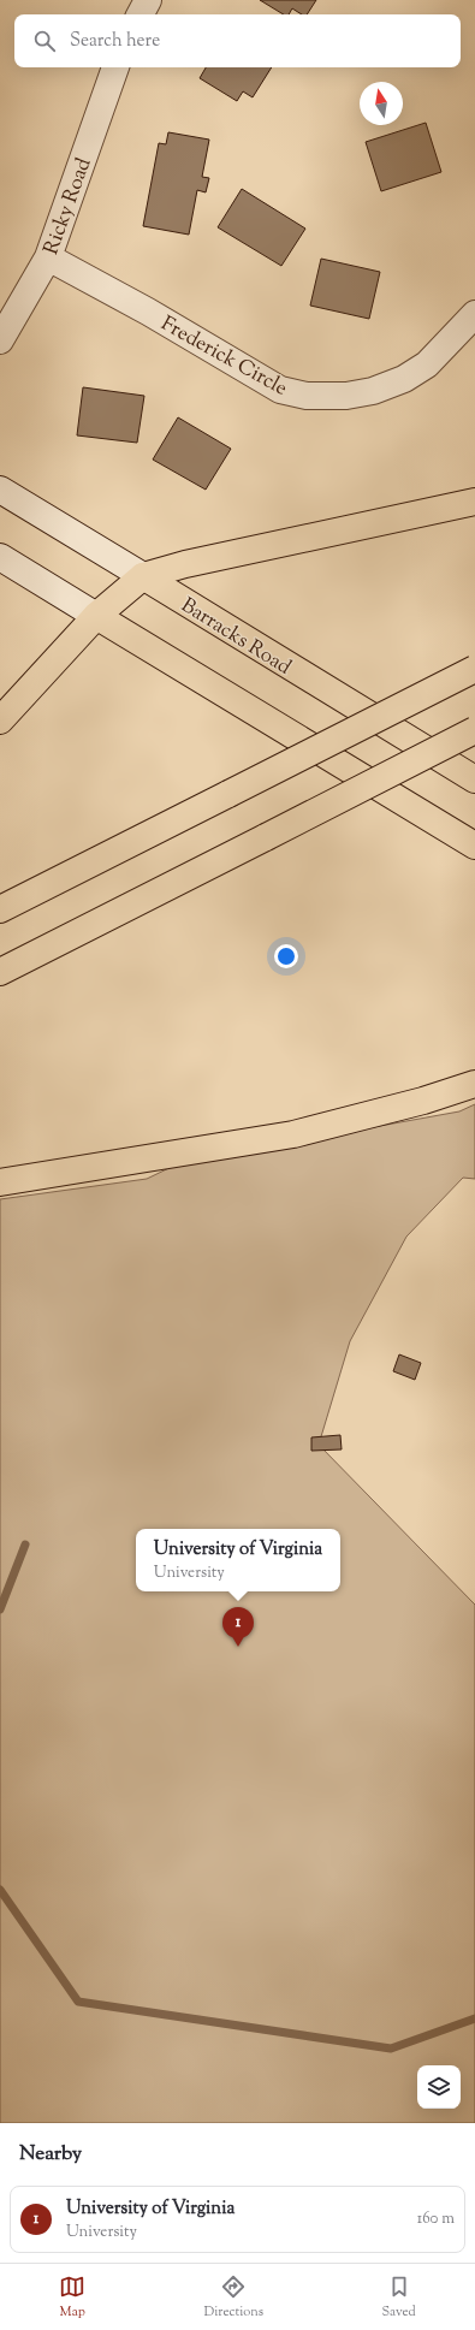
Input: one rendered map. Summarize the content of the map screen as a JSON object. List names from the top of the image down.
{
  "streets": {
    "main road": ["Barracks Road"],
    "street": ["Ricky Road", "Frederick Circle"]
  },
  "crossings": [
    ["Ricky Road", "Frederick Circle"]
  ],
  "north": "top",
  "page": {
    "search": "Search here",
    "popup": ["University of Virginia", "University"],
    "pins": "1",
    "heading": "Nearby",
    "list": [
      {
        "mark": "1",
        "name": "University of Virginia",
        "note": "University",
        "value": "160 m"
      }
    ],
    "nav": ["Map", "Directions", "Saved"]
  }
}
